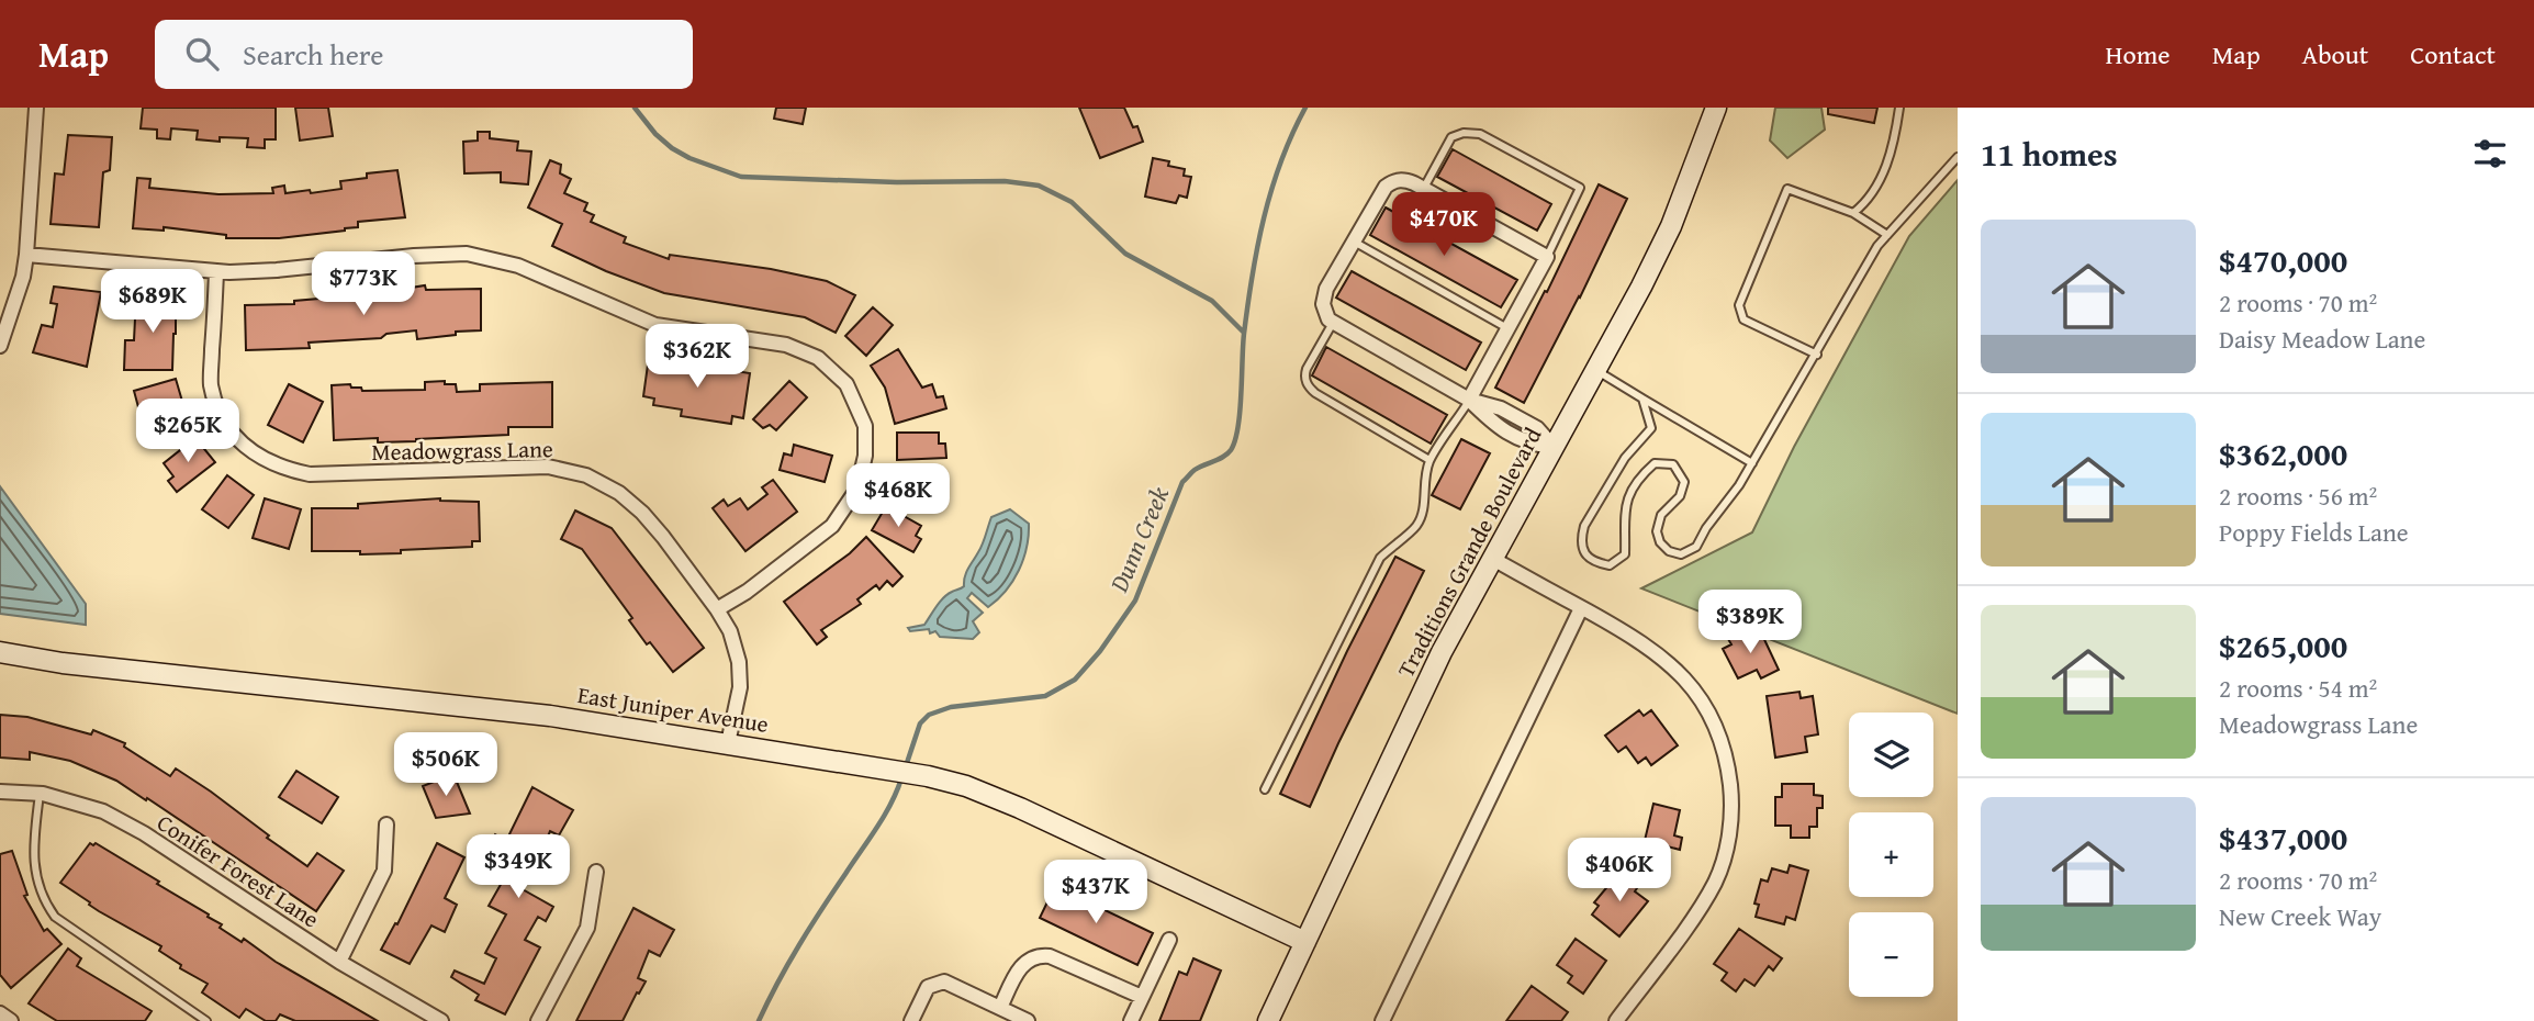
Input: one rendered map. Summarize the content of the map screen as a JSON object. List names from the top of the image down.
{
  "streets": {
    "street": [
      "Meadowgrass Lane",
      "Traditions Grande Boulevard",
      "East Juniper Avenue",
      "Conifer Forest Lane"
    ]
  },
  "crossings": [
    ["Meadowgrass Lane", "East Juniper Avenue"],
    ["Traditions Grande Boulevard", "East Juniper Avenue"]
  ],
  "water": ["Dunn Creek"],
  "page": {
    "header": "Map",
    "search": "Search here",
    "nav": [
      "Home",
      "Map",
      "About",
      "Contact"
    ],
    "heading": "11 homes",
    "price": [
      "$470K",
      "$773K",
      "$689K",
      "$362K",
      "$265K",
      "$468K",
      "$389K",
      "$506K",
      "$349K",
      "$406K",
      "$437K"
    ],
    "list": [
      {
        "name": "$470,000",
        "note": "2 rooms · 70 m² · Daisy Meadow Lane"
      },
      {
        "name": "$362,000",
        "note": "2 rooms · 56 m² · Poppy Fields Lane"
      },
      {
        "name": "$265,000",
        "note": "2 rooms · 54 m² · Meadowgrass Lane"
      },
      {
        "name": "$437,000",
        "note": "2 rooms · 70 m² · New Creek Way"
      }
    ],
    "map_buttons": ["+", "−"]
  }
}
